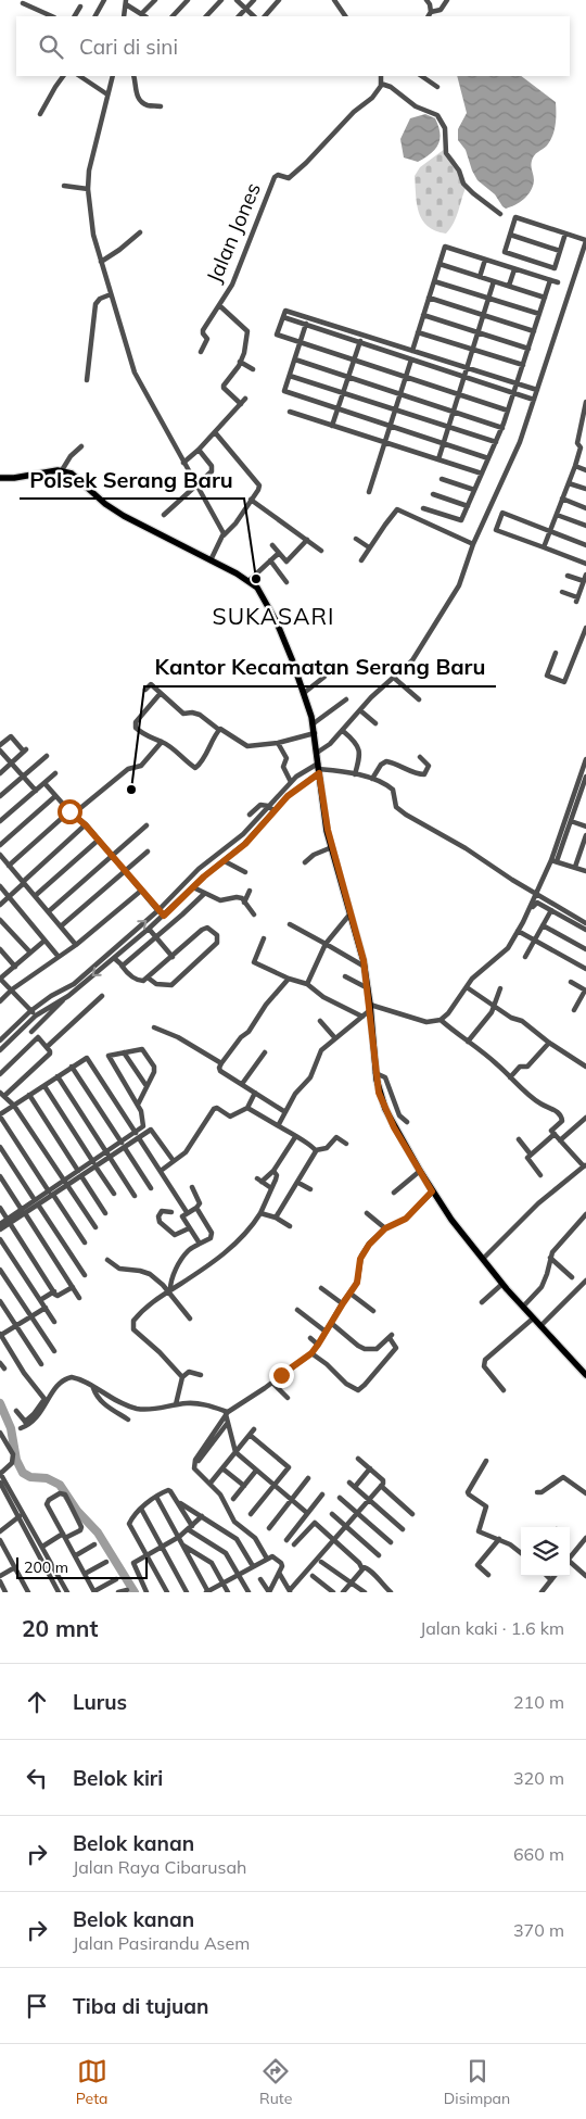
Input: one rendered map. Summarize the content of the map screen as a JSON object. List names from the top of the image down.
{
  "streets": {
    "street": ["Jalan Jones"]
  },
  "districts": ["SUKASARI"],
  "places": ["Polsek Serang Baru", "Kantor Kecamatan Serang Baru"],
  "scale_bar": "200 m",
  "page": {
    "search": "Cari di sini",
    "scale": "200 m",
    "heading": ["20 mnt", "Jalan kaki · 1.6 km"],
    "list": [
      ["Lurus", "210 m"],
      ["Belok kiri", "320 m"],
      ["Belok kanan", "Jalan Raya Cibarusah", "660 m"],
      ["Belok kanan", "Jalan Pasirandu Asem", "370 m"],
      "Tiba di tujuan"
    ],
    "nav": ["Peta", "Rute", "Disimpan"]
  }
}
